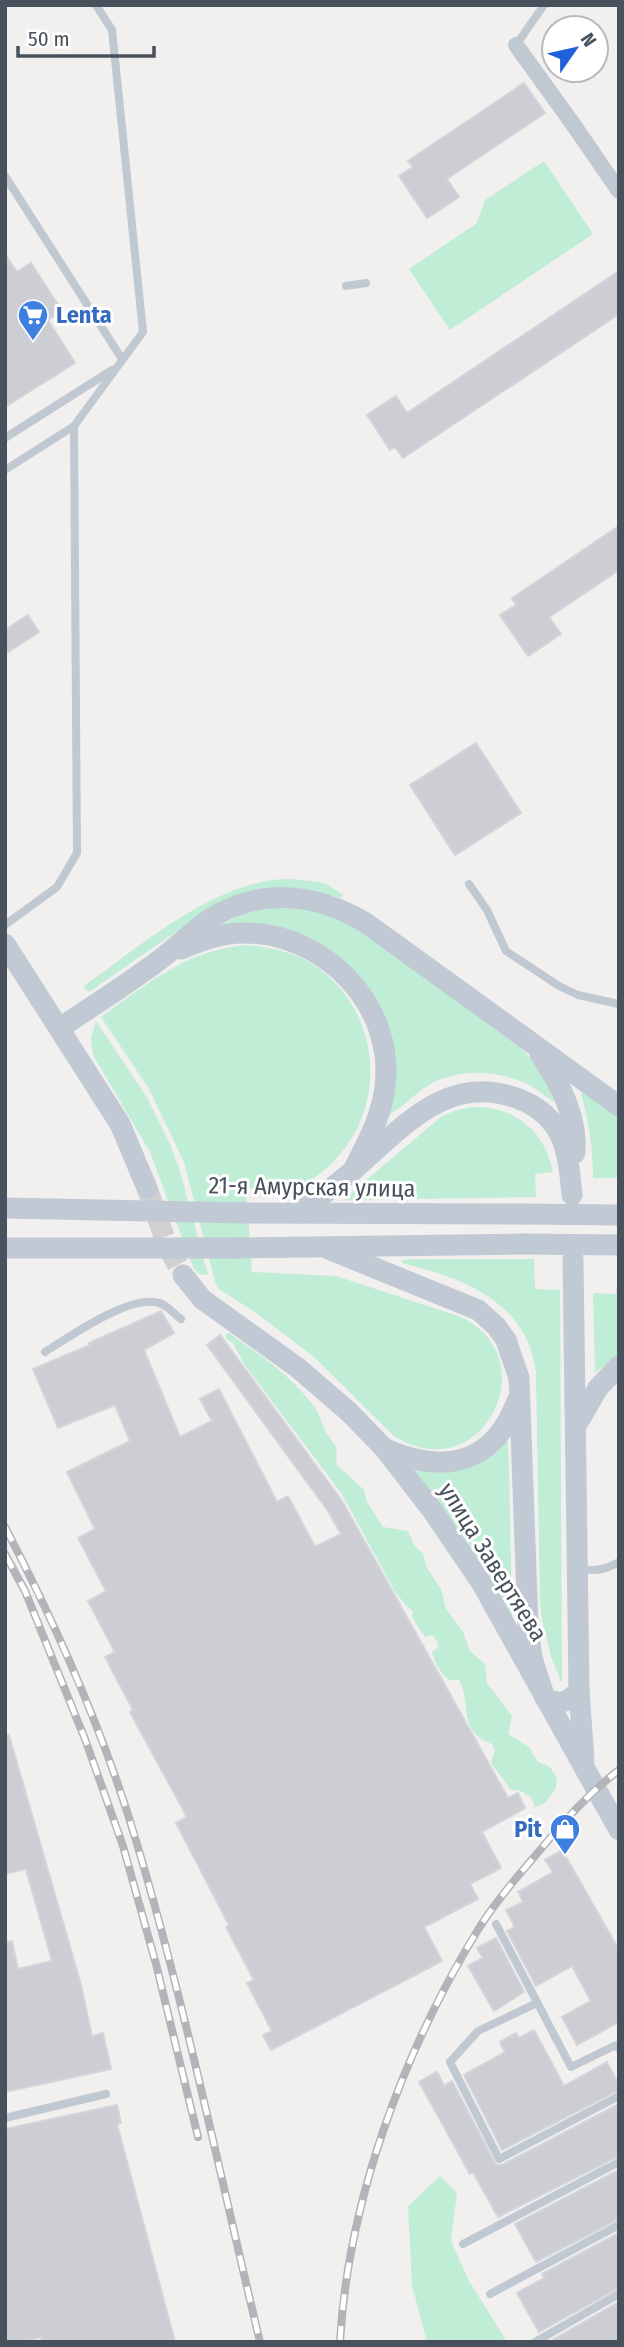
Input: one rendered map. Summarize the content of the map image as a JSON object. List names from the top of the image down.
{
  "streets": {
    "main road": ["21-я Амурская улица", "улица Завертяева"]
  },
  "places": {
    "supermarket": ["Lenta"],
    "shop": ["Pit"]
  },
  "scale_bar": "50 m",
  "north": "top right"
}
